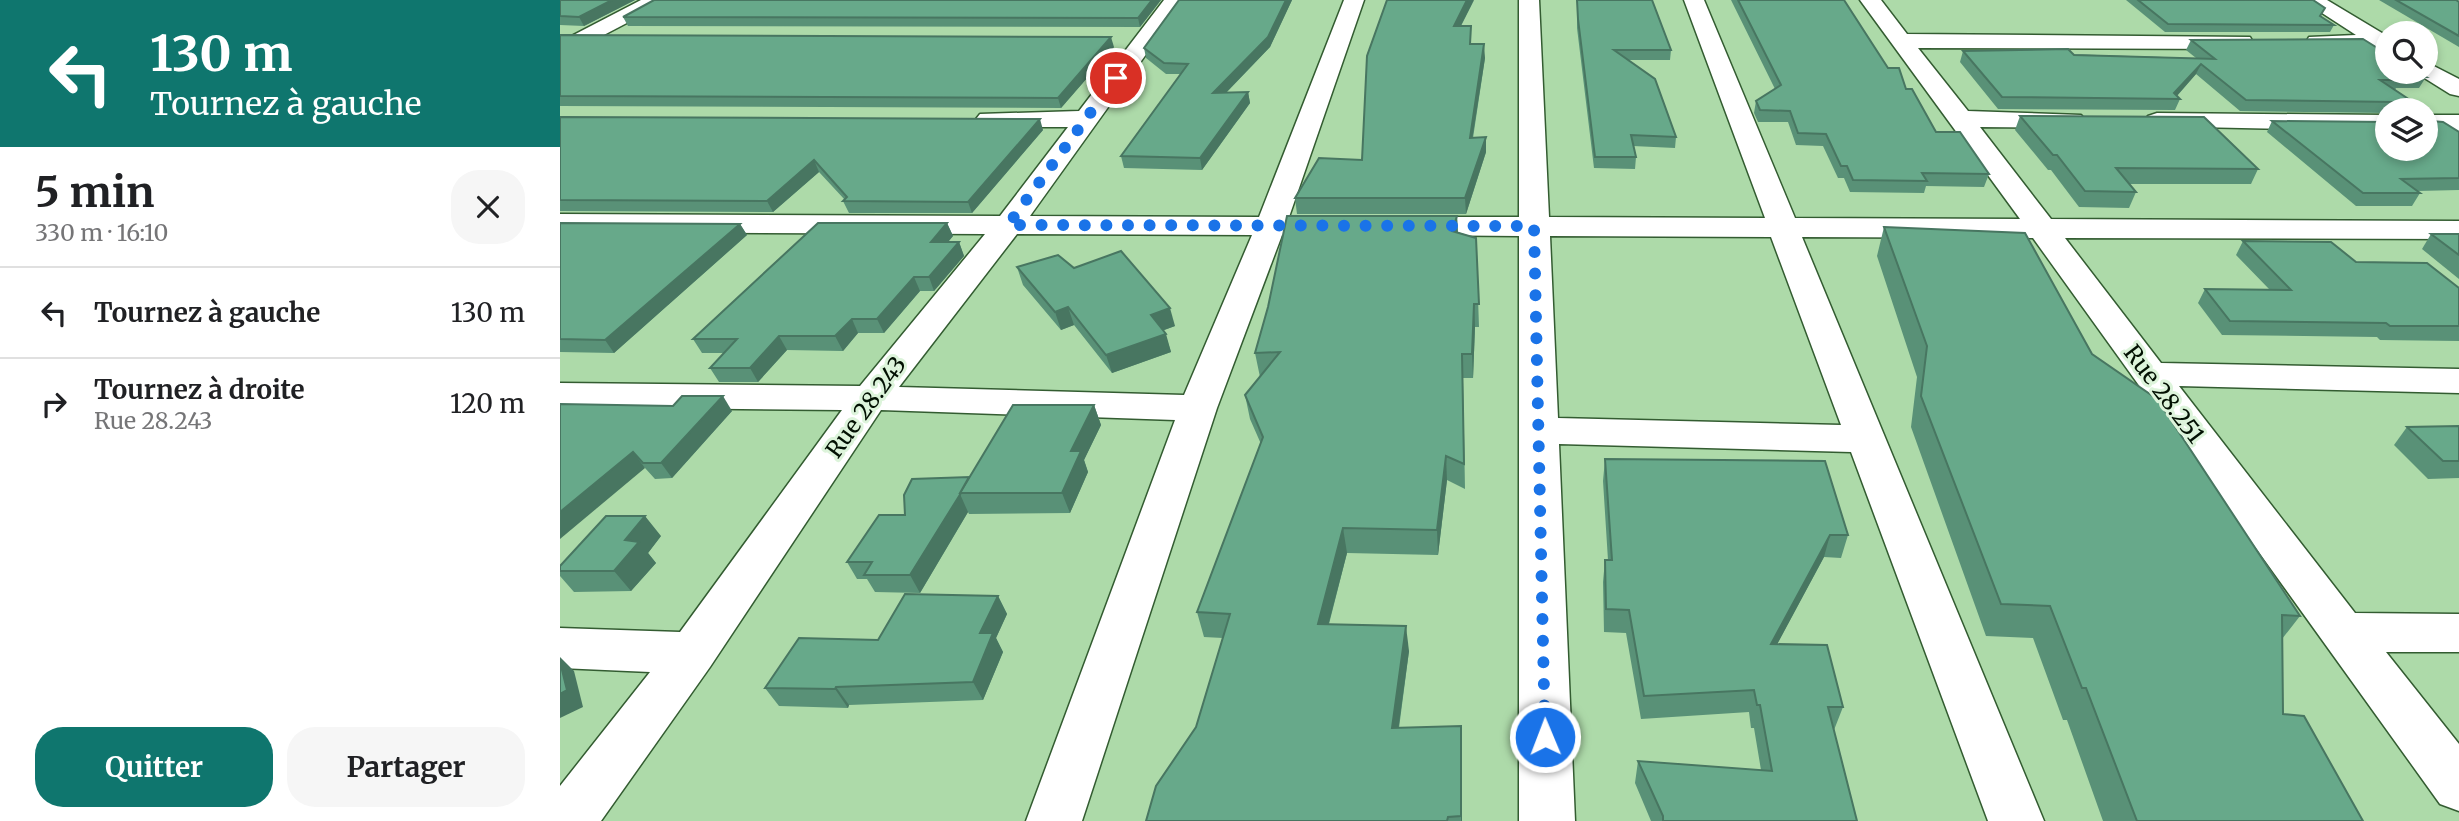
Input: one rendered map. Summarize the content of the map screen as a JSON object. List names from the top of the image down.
{
  "streets": {
    "street": ["Rue 28.251", "Rue 28.243"]
  },
  "page": {
    "turn": ["130 m", "Tournez à gauche"],
    "heading": ["5 min", "330 m · 16:10"],
    "list": [
      {
        "name": "Tournez à gauche",
        "value": "130 m"
      },
      {
        "name": "Tournez à droite",
        "note": "Rue 28.243",
        "value": "120 m"
      }
    ],
    "buttons": ["Quitter", "Partager"]
  }
}
